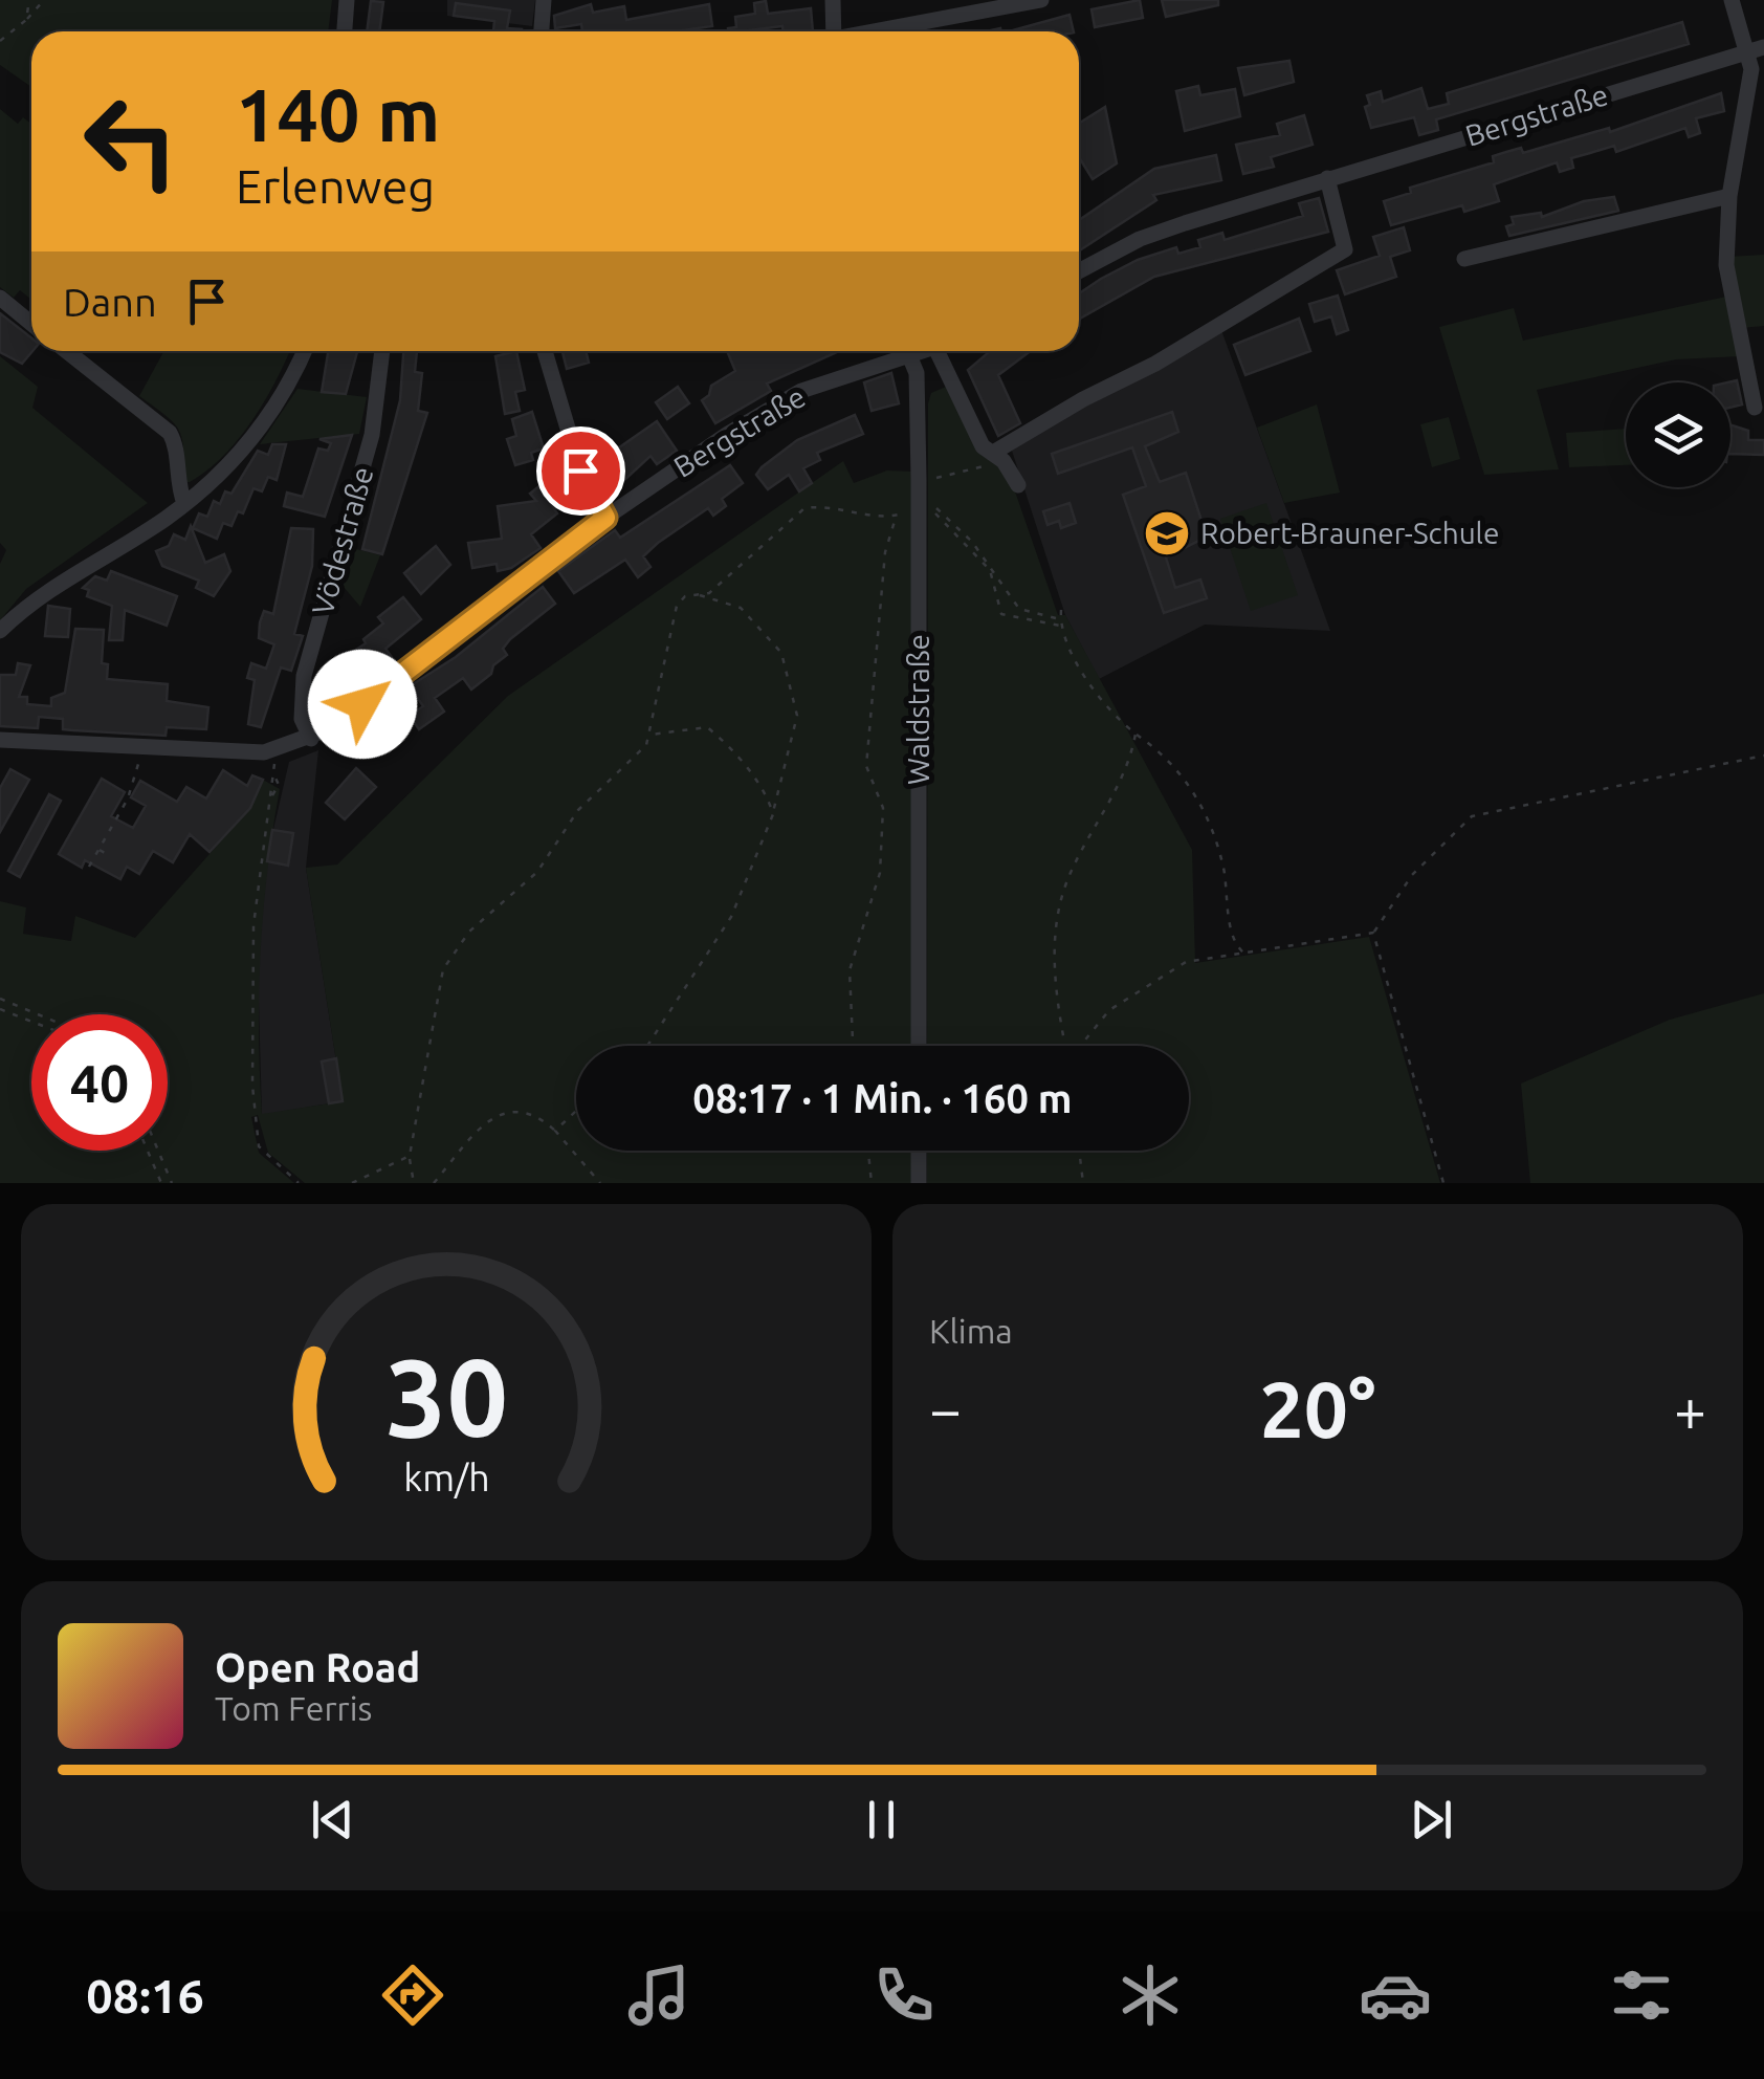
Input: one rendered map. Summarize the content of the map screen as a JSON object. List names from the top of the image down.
{
  "streets": {
    "street": ["Bergstraße", "Vödestraße", "Waldstraße"]
  },
  "crossings": [
    ["Bergstraße", "Vödestraße"]
  ],
  "places": {
    "school or university": ["Robert-Brauner-Schule"]
  },
  "page": {
    "turn": ["140 m", "Erlenweg"],
    "then": "Dann",
    "limit": "40",
    "trip": "08:17 · 1 Min. · 160 m",
    "tile": "Klima",
    "heat": ["−", "20°", "+"],
    "song": ["Open Road", "Tom Ferris"],
    "tabs": "08:16",
    "gauge": ["30", "km/h"]
  }
}
